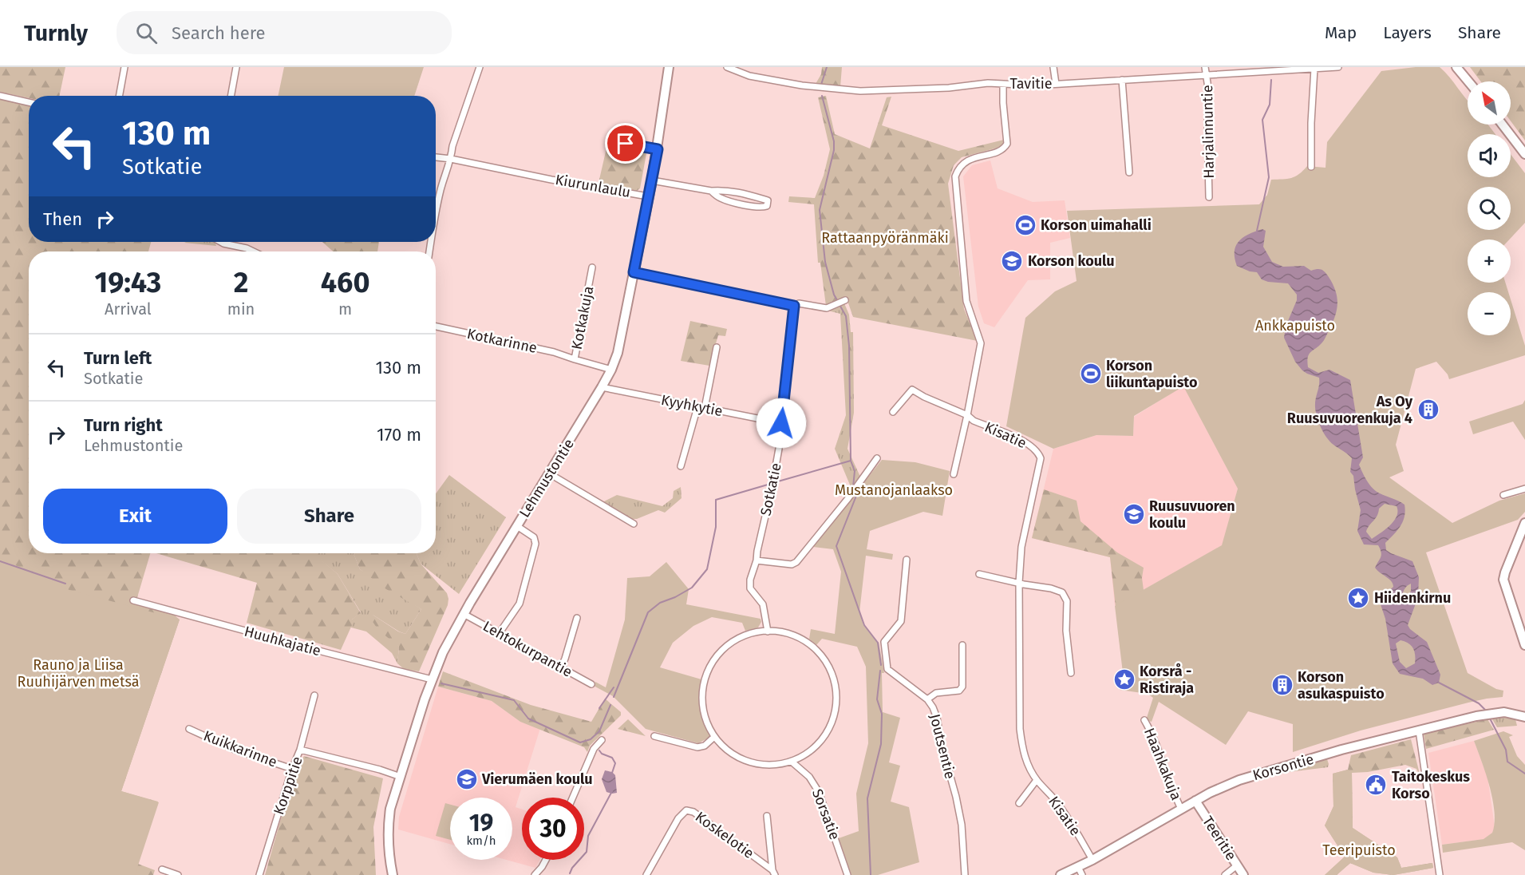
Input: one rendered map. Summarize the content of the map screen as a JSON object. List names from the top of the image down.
{
  "streets": {
    "main road": ["Lehmustontie", "Korsontie", "Teeritie"],
    "street": [
      "Tavitie",
      "Harjalinnuntie",
      "Kiurunlaulu",
      "Kotkakuja",
      "Kotkarinne",
      "Kyyhkytie",
      "Kisatie",
      "Sotkatie",
      "Huuhkajatie",
      "Lehtokurpantie",
      "Joutsentie",
      "Kuikkarinne",
      "Haahkakuja",
      "Korppitie",
      "Sorsatie",
      "Koskelotie"
    ]
  },
  "crossings": [
    ["Tavitie", "Harjalinnuntie"],
    ["Tavitie", "Kisatie"],
    ["Kiurunlaulu", "Lehmustontie"],
    ["Kotkakuja", "Kotkarinne"],
    ["Kotkakuja", "Lehmustontie"],
    ["Kyyhkytie", "Lehmustontie"],
    ["Kyyhkytie", "Sotkatie"],
    ["Kisatie", "Korsontie"],
    ["Lehmustontie", "Huuhkajatie"],
    ["Lehmustontie", "Lehtokurpantie"],
    ["Lehmustontie", "Kuikkarinne"],
    ["Sotkatie", "Sorsatie"],
    ["Kuikkarinne", "Korppitie"],
    ["Haahkakuja", "Korsontie"],
    ["Korsontie", "Teeritie"]
  ],
  "parks": [
    "Rattaanpyöränmäki",
    "Ankkapuisto",
    "Mustanojanlaakso",
    "Rauno ja Liisa Ruuhijärven metsä",
    "Teeripuisto"
  ],
  "places": {
    "sports": ["Korson uimahalli", "Korson liikuntapuisto"],
    "school or university": ["Korson koulu", "Ruusuvuoren koulu", "Vierumäen koulu"],
    "building": ["As Oy Ruusuvuorenkuja 4", "Korson asukaspuisto"],
    "place": ["Hiidenkirnu", "Korsrå - Ristiraja"],
    "public building": ["Taitokeskus Korso"]
  },
  "north": "top left",
  "page": {
    "header": "Turnly",
    "search": "Search here",
    "nav": ["Map", "Layers", "Share"],
    "map_buttons": ["+", "−"],
    "turn": ["130 m", "Sotkatie"],
    "then": "Then",
    "eta": [
      "19:43",
      "Arrival",
      "2",
      "min",
      "460",
      "m"
    ],
    "list": [
      {
        "name": "Turn left",
        "note": "Sotkatie",
        "value": "130 m"
      },
      {
        "name": "Turn right",
        "note": "Lehmustontie",
        "value": "170 m"
      }
    ],
    "buttons": ["Exit", "Share"],
    "speed": "19 km/h",
    "limit": "30"
  }
}
